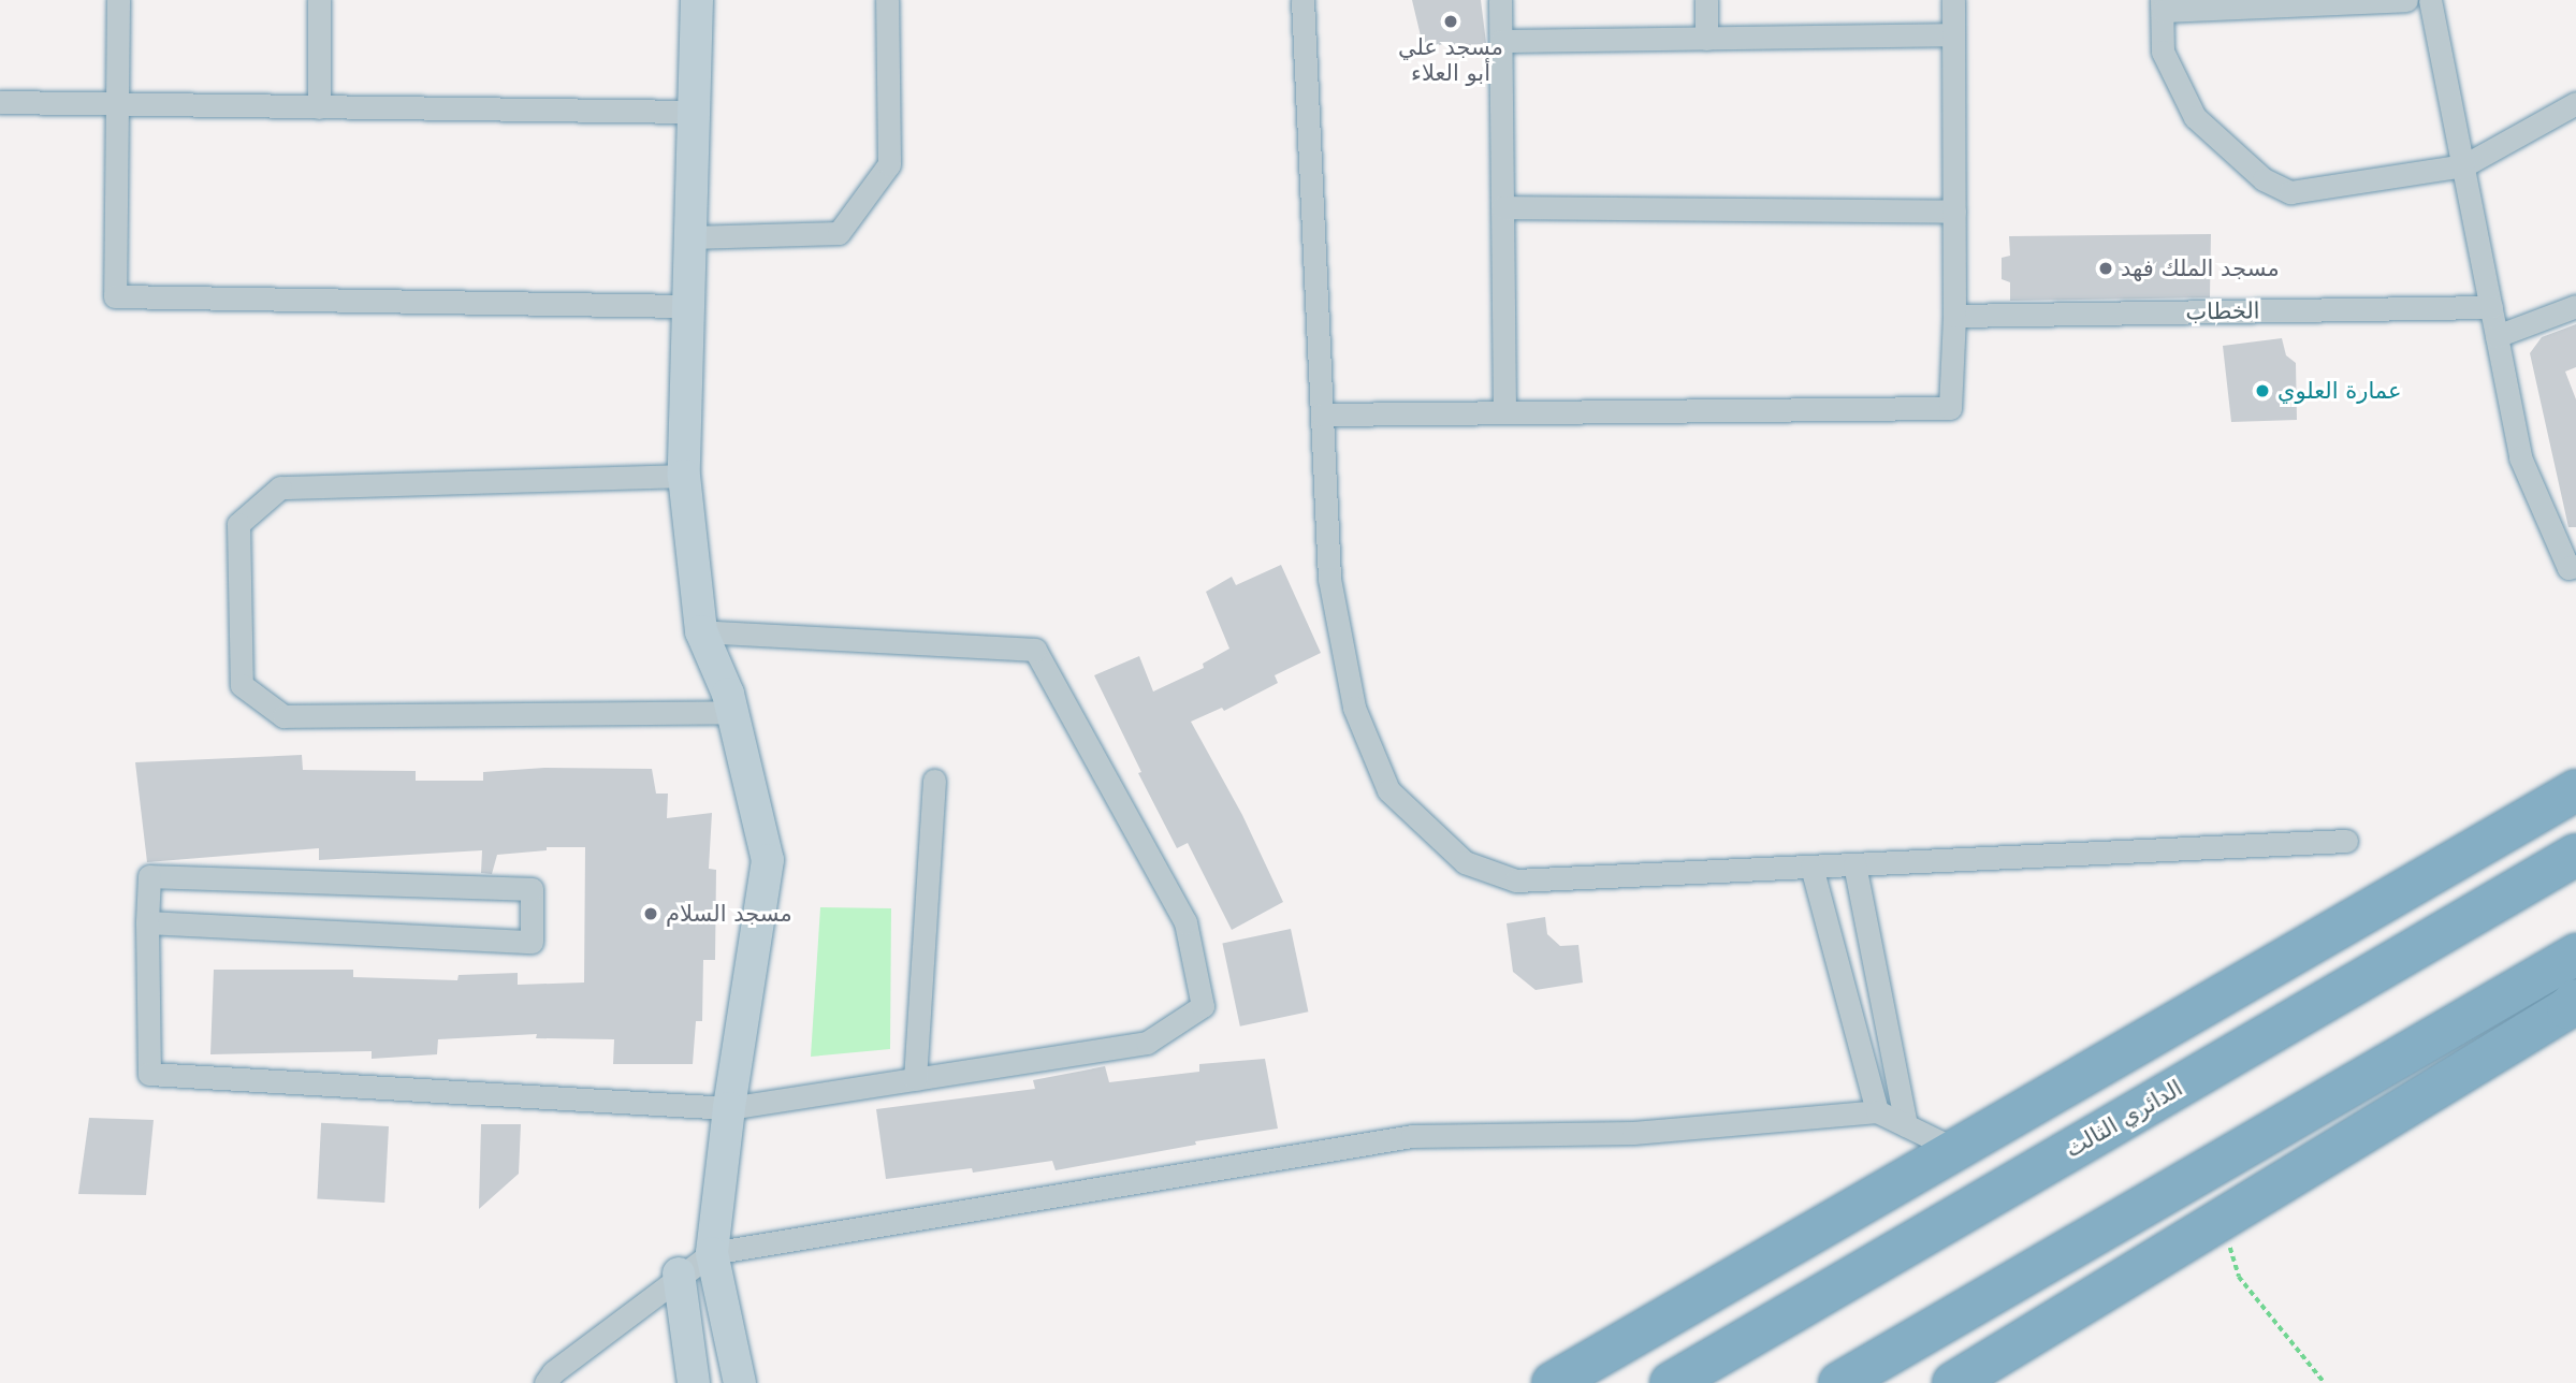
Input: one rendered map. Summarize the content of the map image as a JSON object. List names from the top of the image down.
{
  "streets": {
    "highway": ["الدائري الثالث"],
    "street": ["الخطاب"]
  },
  "places": [
    "مسجد علي أبو العلاء",
    "مسجد الملك فهد",
    "عمارة العلوي",
    "مسجد السلام"
  ]
}
